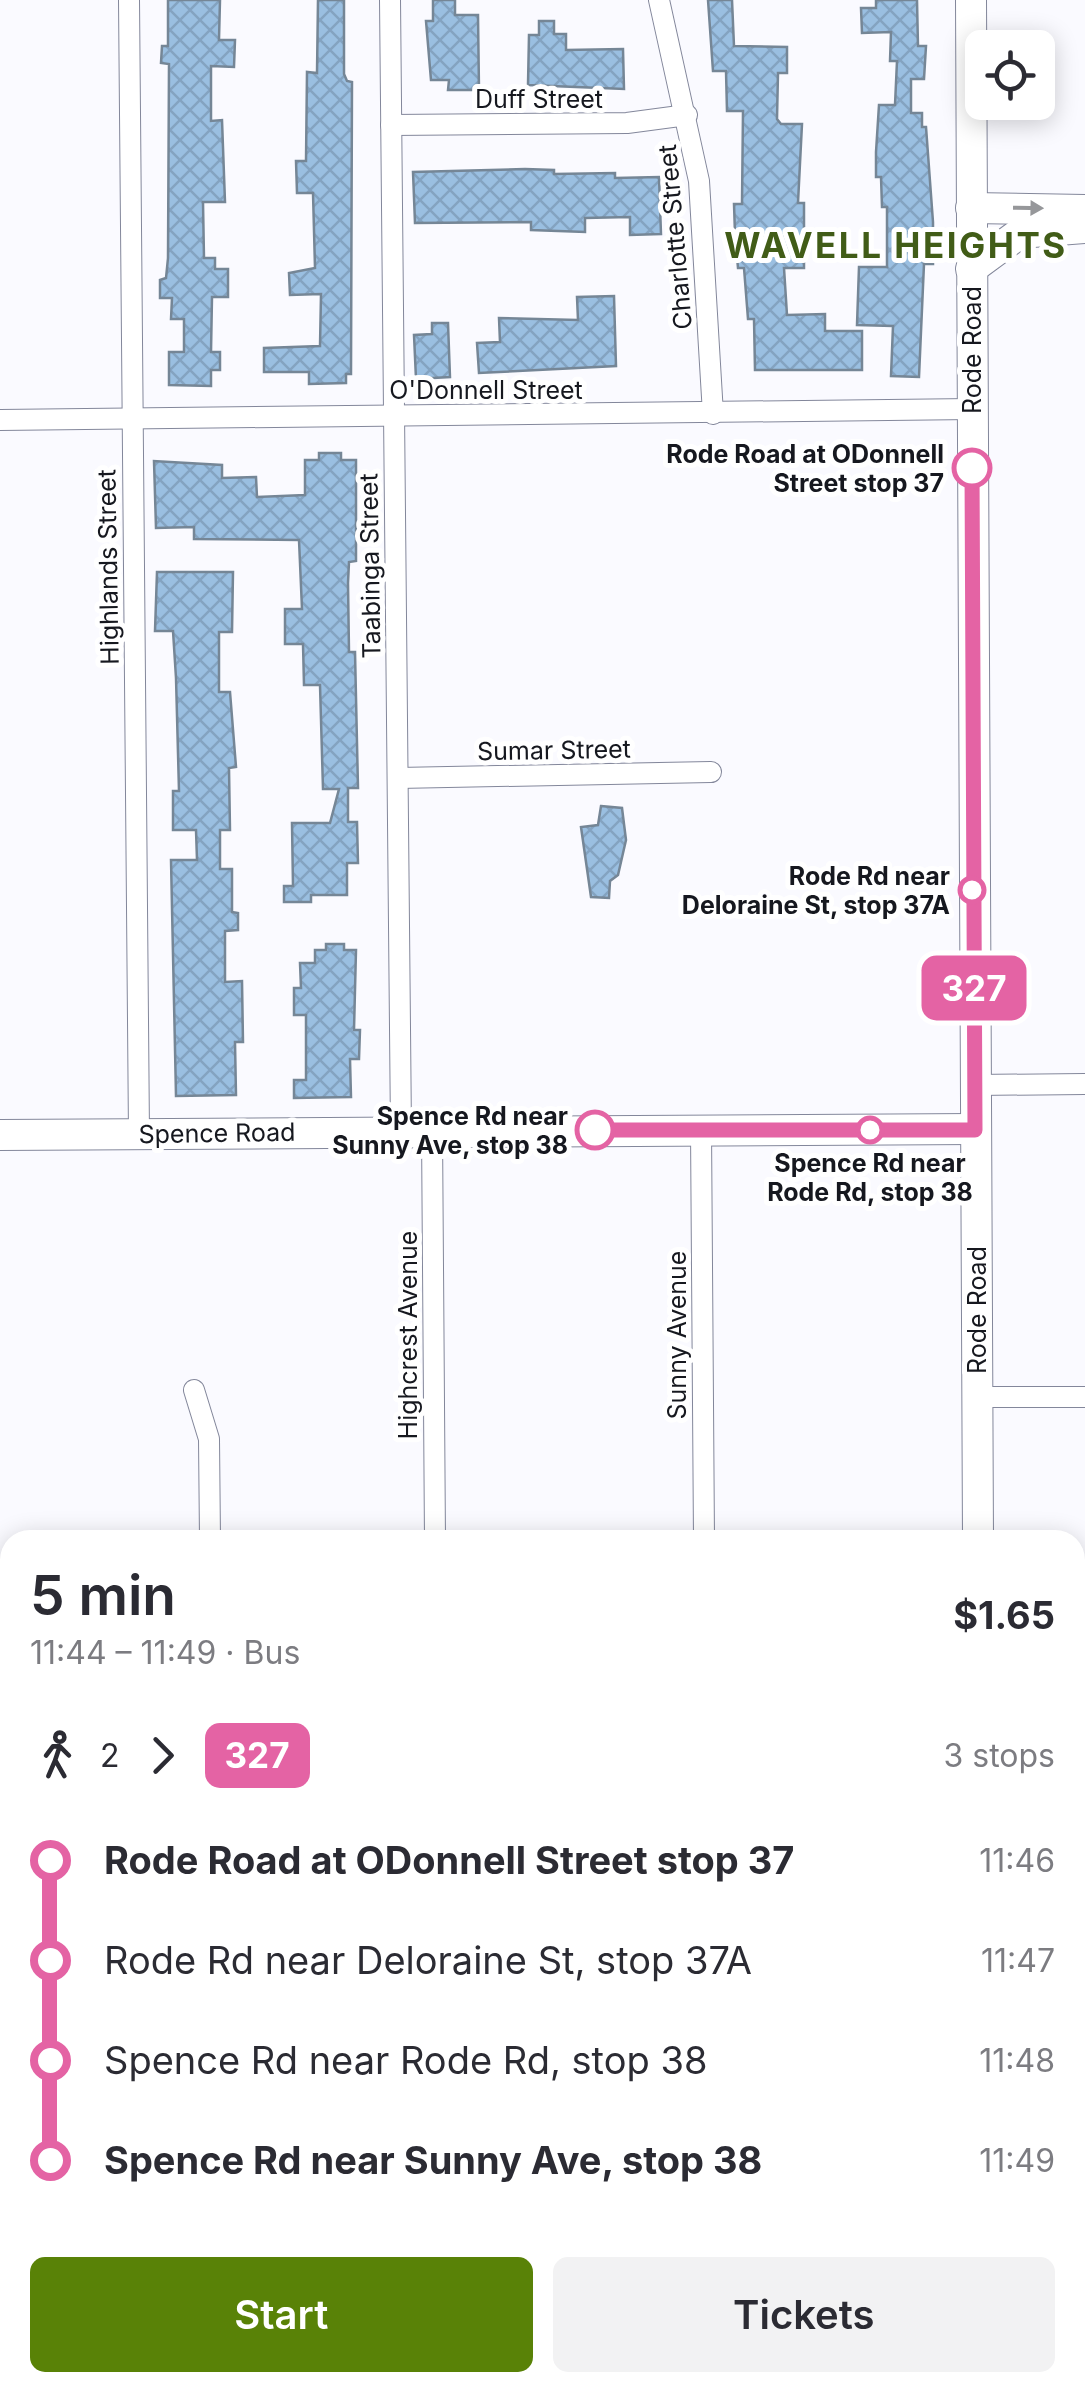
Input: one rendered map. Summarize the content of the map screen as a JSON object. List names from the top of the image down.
{
  "streets": {
    "main road": ["Rode Road", "Spence Road"],
    "street": [
      "Duff Street",
      "Charlotte Street",
      "O'Donnell Street",
      "Taabinga Street",
      "Highlands Street",
      "Sumar Street",
      "Highcrest Avenue",
      "Sunny Avenue"
    ]
  },
  "crossings": [
    ["Duff Street", "Charlotte Street"],
    ["Duff Street", "Taabinga Street"],
    ["Charlotte Street", "O'Donnell Street"],
    ["Rode Road", "O'Donnell Street"],
    ["Rode Road", "Spence Road"],
    ["O'Donnell Street", "Taabinga Street"],
    ["O'Donnell Street", "Highlands Street"],
    ["Taabinga Street", "Sumar Street"],
    ["Taabinga Street", "Spence Road"],
    ["Highlands Street", "Spence Road"],
    ["Spence Road", "Highcrest Avenue"],
    ["Spence Road", "Sunny Avenue"]
  ],
  "districts": ["WAVELL HEIGHTS"],
  "places": [
    "Rode Road at ODonnell Street stop 37",
    "Rode Rd near Deloraine St, stop 37A",
    "Spence Rd near Sunny Ave, stop 38",
    "Spence Rd near Rode Rd, stop 38"
  ],
  "lines": ["bus line 327"],
  "page": {
    "on_map": "327",
    "heading": ["5 min", "11:44 – 11:49 · Bus", "$1.65"],
    "legs": ["2", "327", "3 stops"],
    "list": [
      {
        "name": "Rode Road at ODonnell Street stop 37",
        "value": "11:46"
      },
      {
        "name": "Rode Rd near Deloraine St, stop 37A",
        "value": "11:47"
      },
      {
        "name": "Spence Rd near Rode Rd, stop 38",
        "value": "11:48"
      },
      {
        "name": "Spence Rd near Sunny Ave, stop 38",
        "value": "11:49"
      }
    ],
    "buttons": ["Start", "Tickets"]
  }
}
